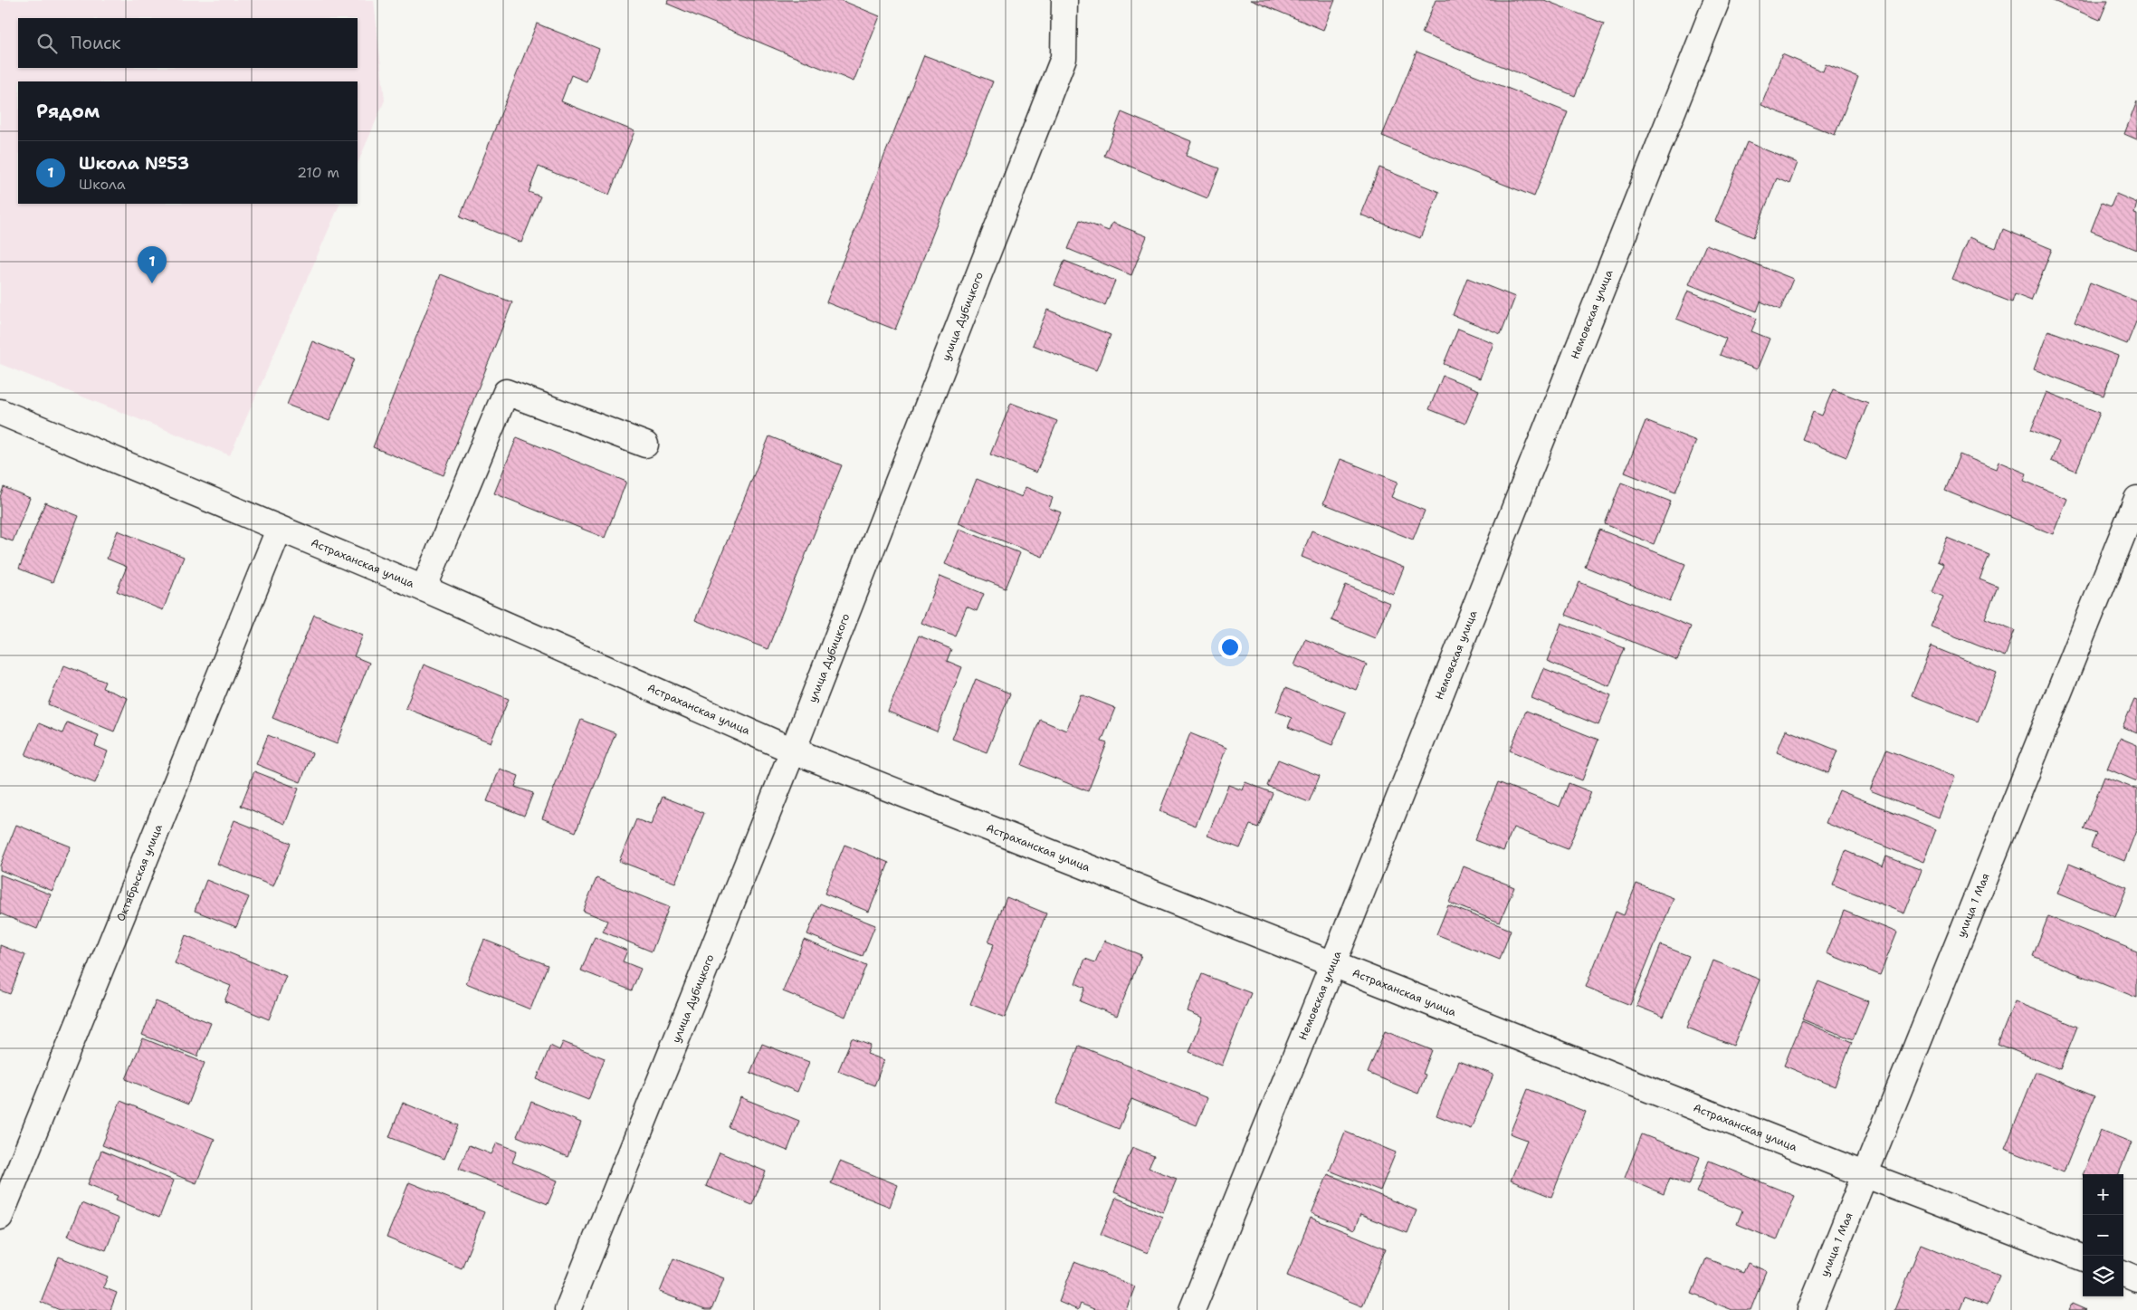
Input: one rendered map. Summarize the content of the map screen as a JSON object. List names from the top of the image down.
{
  "streets": {
    "street": [
      "Немовская улица",
      "улица Дубицкого",
      "Астраханская улица",
      "Октябрьская улица",
      "улица 1 Мая"
    ]
  },
  "crossings": [
    ["Немовская улица", "Астраханская улица"],
    ["улица Дубицкого", "Астраханская улица"],
    ["Астраханская улица", "Октябрьская улица"],
    ["Астраханская улица", "улица 1 Мая"]
  ],
  "page": {
    "search": "Поиск",
    "heading": "Рядом",
    "list": [
      {
        "mark": "1",
        "name": "Школа №53",
        "note": "Школа",
        "value": "210 m"
      }
    ],
    "pins": "1",
    "map_buttons": ["+", "−"]
  }
}
